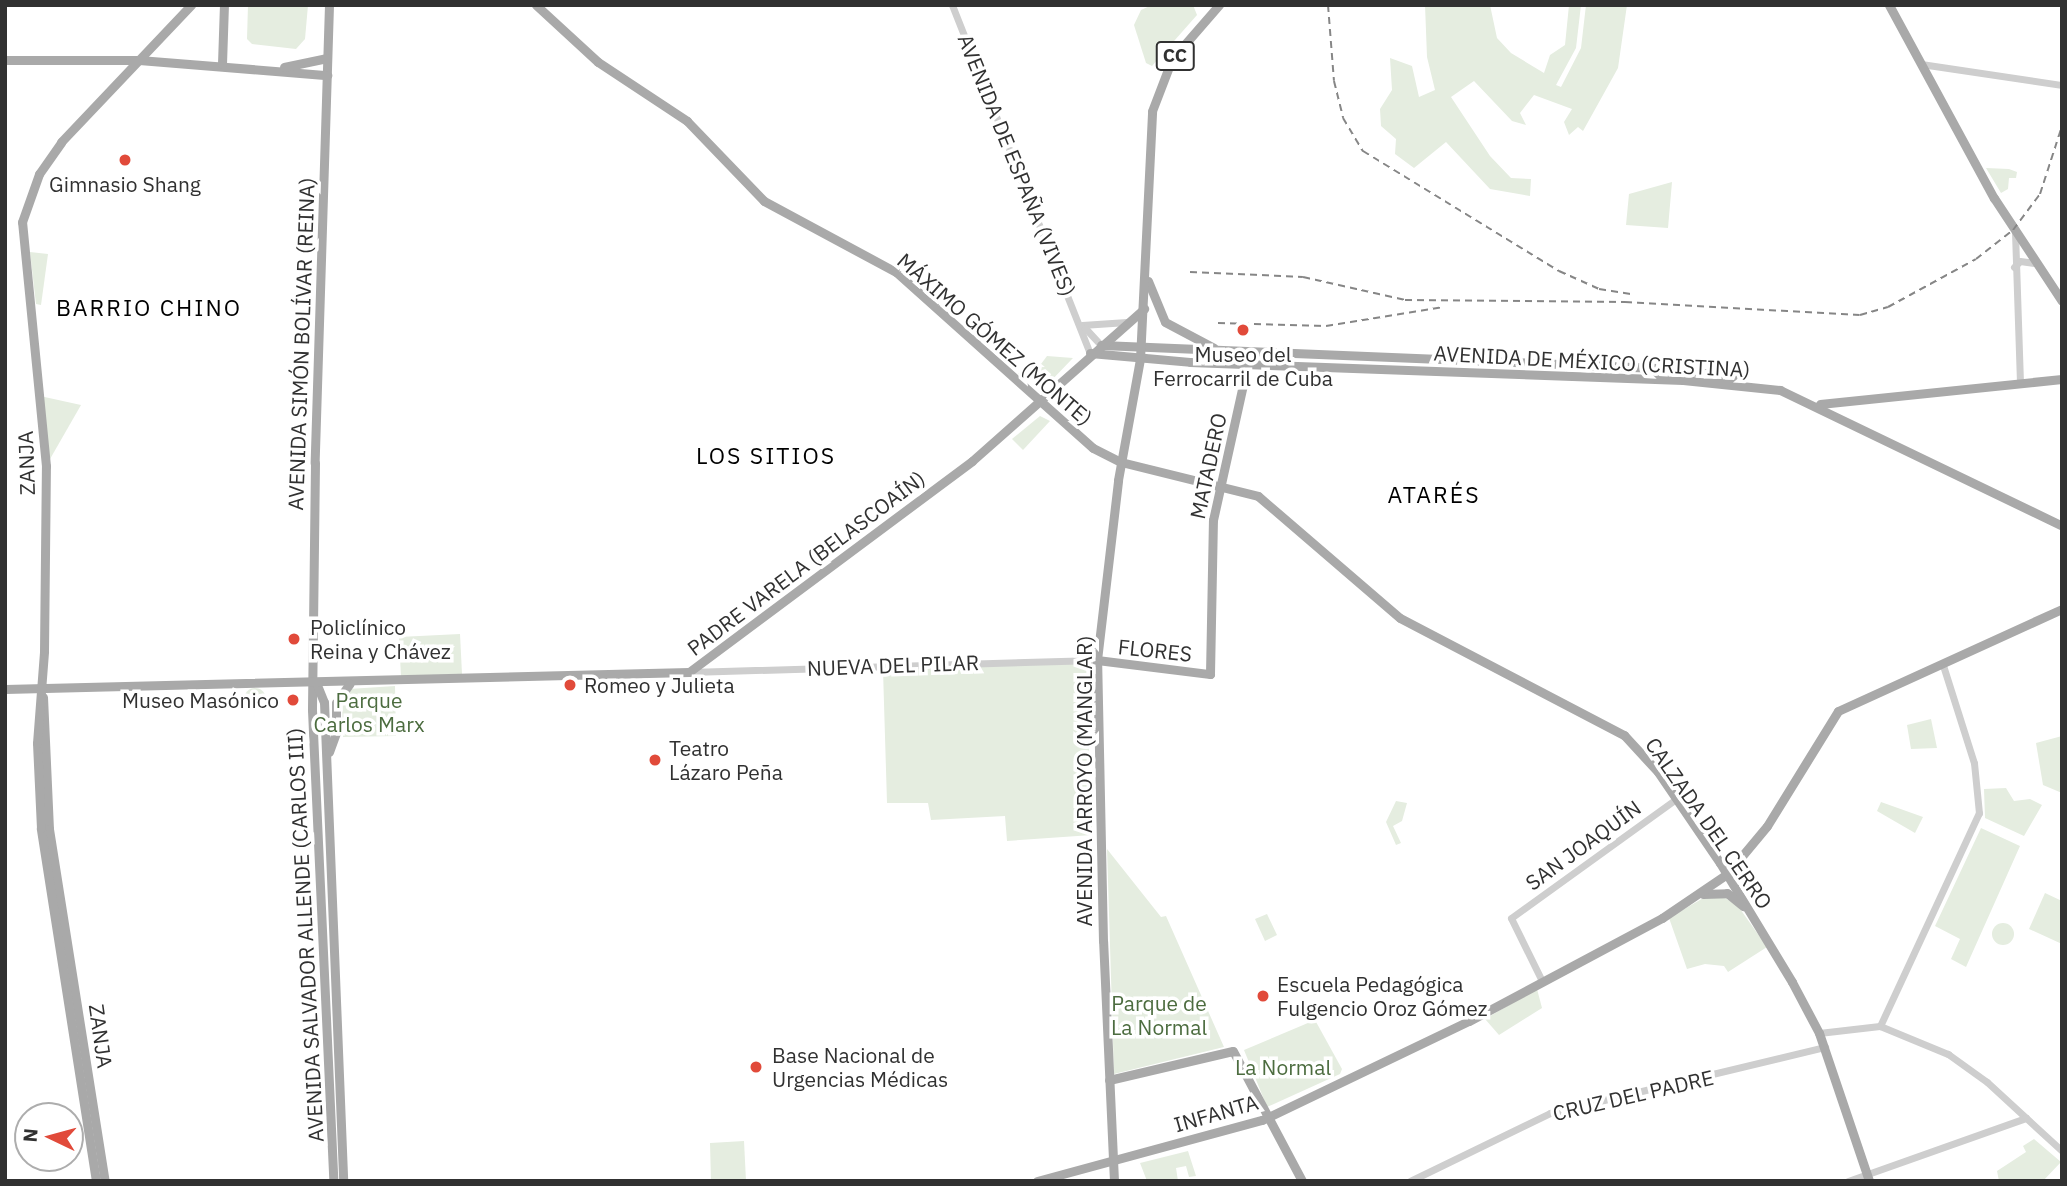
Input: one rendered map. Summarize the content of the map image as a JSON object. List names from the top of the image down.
{
  "streets": {
    "main road": [
      "CC",
      "MÁXIMO GÓMEZ (MONTE)",
      "AVENIDA SIMÓN BOLÍVAR (REINA)",
      "AVENIDA DE MÉXICO (CRISTINA)",
      "ZANJA",
      "MATADERO",
      "PADRE VARELA (BELASCOAÍN)",
      "FLORES",
      "AVENIDA ARROYO (MANGLAR)",
      "CALZADA DEL CERRO",
      "AVENIDA SALVADOR ALLENDE (CARLOS III)",
      "INFANTA"
    ],
    "street": [
      "AVENIDA DE ESPAÑA (VIVES)",
      "NUEVA DEL PILAR",
      "SAN JOAQUÍN",
      "CRUZ DEL PADRE"
    ]
  },
  "crossings": [
    ["AVENIDA DE ESPAÑA (VIVES)", "AVENIDA DE MÉXICO (CRISTINA)"],
    ["AVENIDA DE ESPAÑA (VIVES)", "PADRE VARELA (BELASCOAÍN)"],
    ["MÁXIMO GÓMEZ (MONTE)", "MATADERO"],
    ["MÁXIMO GÓMEZ (MONTE)", "PADRE VARELA (BELASCOAÍN)"],
    ["MÁXIMO GÓMEZ (MONTE)", "AVENIDA ARROYO (MANGLAR)"],
    ["MÁXIMO GÓMEZ (MONTE)", "CALZADA DEL CERRO"],
    ["AVENIDA SIMÓN BOLÍVAR (REINA)", "PADRE VARELA (BELASCOAÍN)"],
    ["AVENIDA SIMÓN BOLÍVAR (REINA)", "AVENIDA SALVADOR ALLENDE (CARLOS III)"],
    ["AVENIDA DE MÉXICO (CRISTINA)", "MATADERO"],
    ["AVENIDA DE MÉXICO (CRISTINA)", "PADRE VARELA (BELASCOAÍN)"],
    ["AVENIDA DE MÉXICO (CRISTINA)", "AVENIDA ARROYO (MANGLAR)"],
    ["ZANJA", "PADRE VARELA (BELASCOAÍN)"],
    ["MATADERO", "FLORES"],
    ["MATADERO", "CALZADA DEL CERRO"],
    ["PADRE VARELA (BELASCOAÍN)", "NUEVA DEL PILAR"],
    ["PADRE VARELA (BELASCOAÍN)", "AVENIDA ARROYO (MANGLAR)"],
    ["PADRE VARELA (BELASCOAÍN)", "AVENIDA SALVADOR ALLENDE (CARLOS III)"],
    ["FLORES", "NUEVA DEL PILAR"],
    ["FLORES", "AVENIDA ARROYO (MANGLAR)"],
    ["NUEVA DEL PILAR", "AVENIDA ARROYO (MANGLAR)"],
    ["AVENIDA ARROYO (MANGLAR)", "INFANTA"],
    ["CALZADA DEL CERRO", "SAN JOAQUÍN"],
    ["CALZADA DEL CERRO", "CRUZ DEL PADRE"],
    ["CALZADA DEL CERRO", "INFANTA"],
    ["SAN JOAQUÍN", "INFANTA"]
  ],
  "districts": ["BARRIO CHINO", "LOS SITIOS", "ATARÉS"],
  "parks": ["Parque Carlos Marx", "Parque de La Normal", "La Normal"],
  "places": [
    "Gimnasio Shang",
    "Museo del Ferrocarril de Cuba",
    "Policlínico Reina y Chávez",
    "Romeo y Julieta",
    "Museo Masónico",
    "Teatro Lázaro Peña",
    "Escuela Pedagógica Fulgencio Oroz Gómez",
    "Base Nacional de Urgencias Médicas"
  ],
  "north": "left"
}
